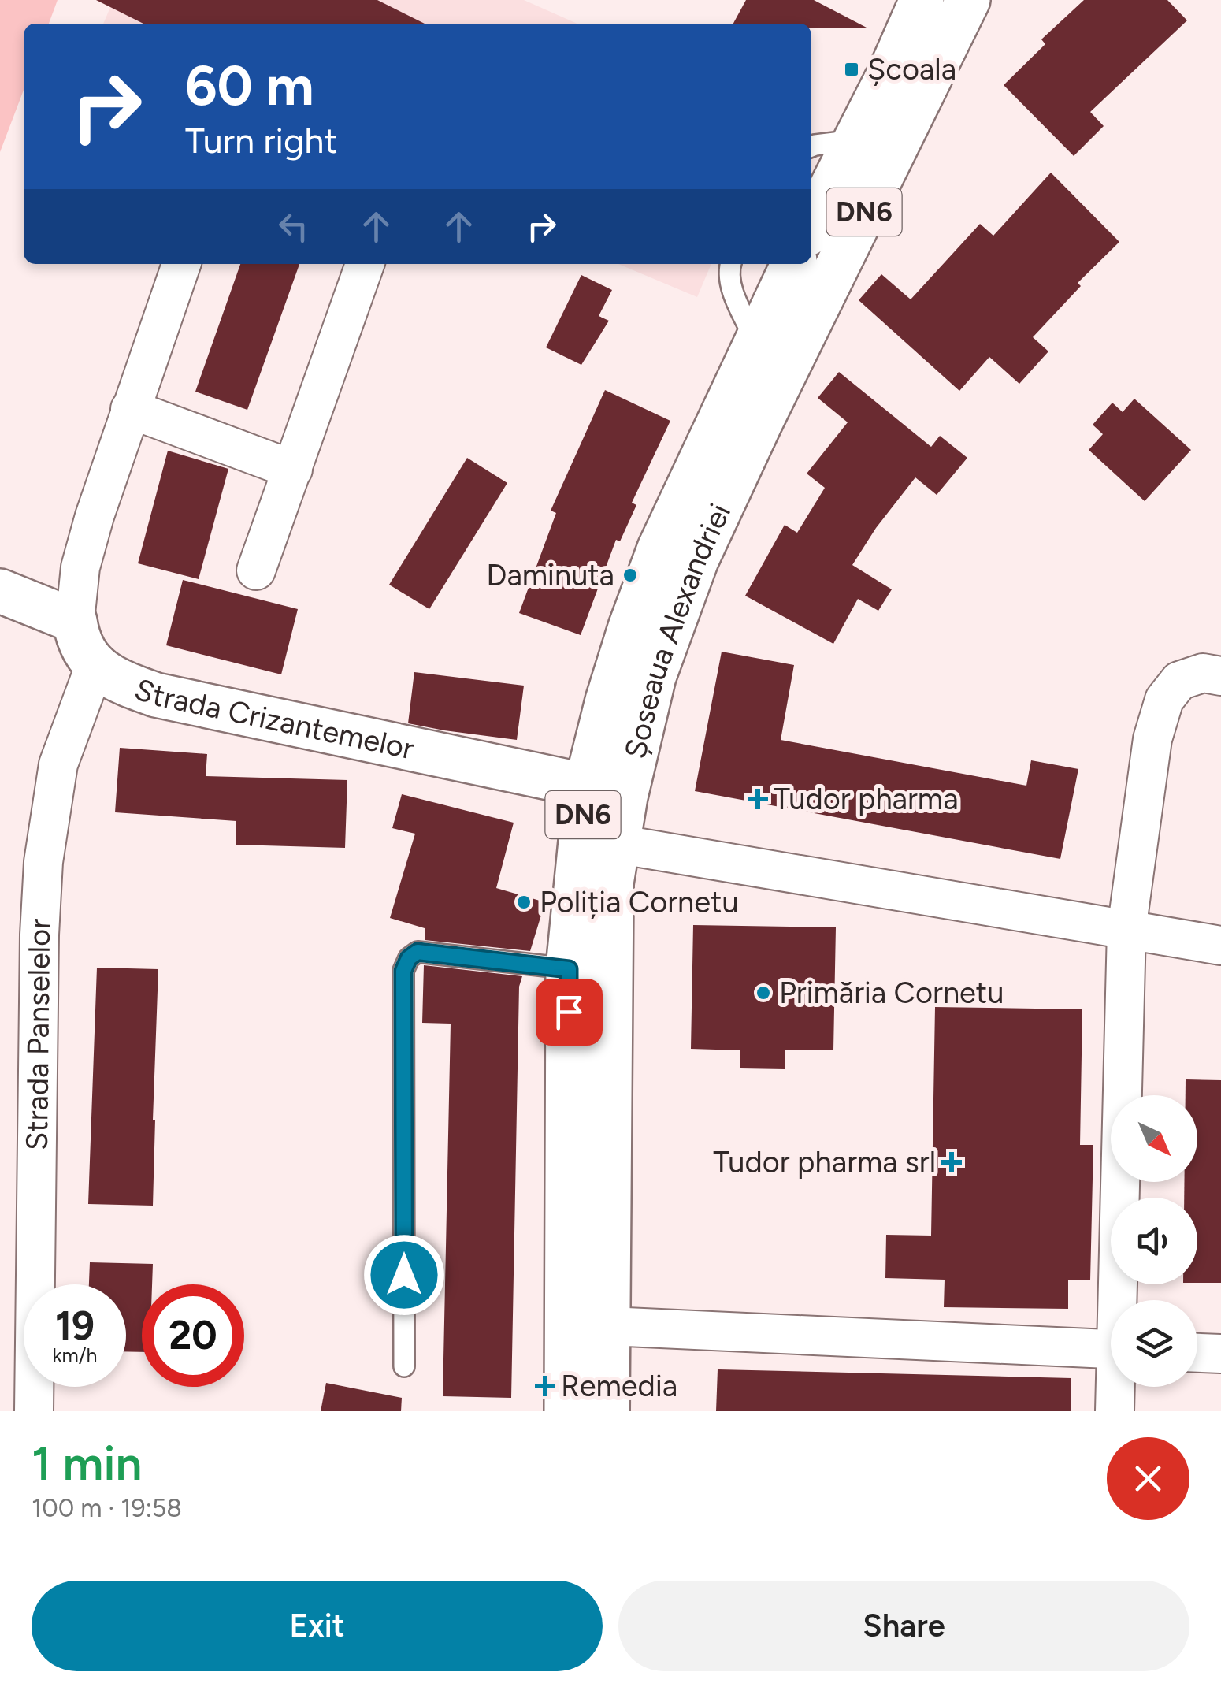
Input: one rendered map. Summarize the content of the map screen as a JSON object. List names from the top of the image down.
{
  "streets": {
    "main road": ["DN6", "Șoseaua Alexandriei", "Strada Crizantemelor"],
    "street": ["Strada Panselelor"]
  },
  "crossings": [
    ["Șoseaua Alexandriei", "Strada Crizantemelor"],
    ["Strada Crizantemelor", "Strada Panselelor"]
  ],
  "places": {
    "transit": ["Școala"],
    "other": ["Daminuta", "Poliția Cornetu", "Primăria Cornetu"],
    "health": ["Tudor pharma", "Tudor pharma srl", "Remedia"]
  },
  "north": "bottom right",
  "page": {
    "turn": ["60 m", "Turn right"],
    "speed": "19 km/h",
    "limit": "20",
    "heading": ["1 min", "100 m · 19:58"],
    "buttons": ["Exit", "Share"]
  }
}
